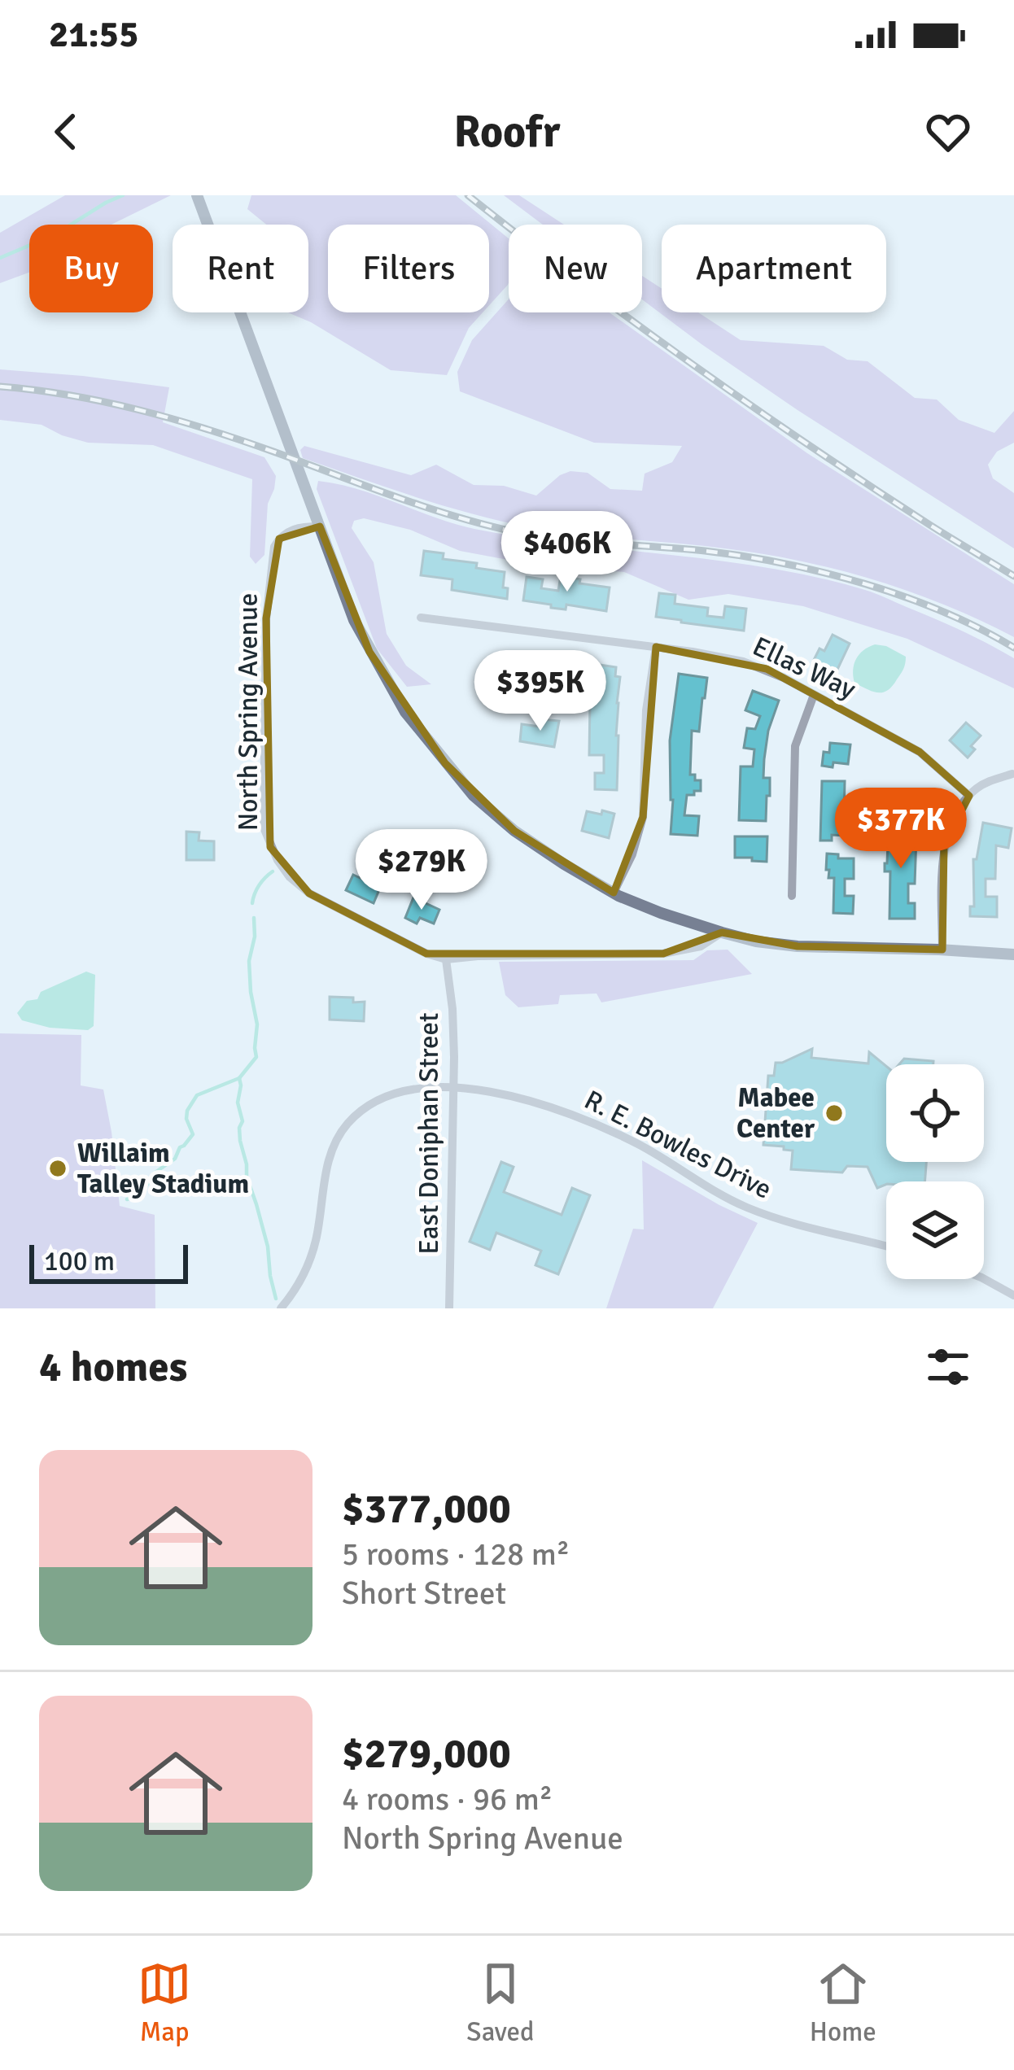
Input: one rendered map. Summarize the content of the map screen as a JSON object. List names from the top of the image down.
{
  "streets": {
    "street": [
      "Ellas Way",
      "North Spring Avenue",
      "East Doniphan Street",
      "R. E. Bowles Drive"
    ]
  },
  "crossings": [
    ["North Spring Avenue", "East Doniphan Street"],
    ["East Doniphan Street", "R. E. Bowles Drive"]
  ],
  "places": ["Mabee Center", "Willaim Talley Stadium"],
  "scale_bar": "100 m",
  "page": {
    "status": "21:55",
    "header": "Roofr",
    "chip": [
      "Buy",
      "Rent",
      "Filters",
      "New",
      "Apartment"
    ],
    "price": [
      "$406K",
      "$395K",
      "$377K",
      "$279K"
    ],
    "scale": "100 m",
    "heading": "4 homes",
    "list": [
      {
        "name": "$377,000",
        "note": "5 rooms · 128 m² · Short Street"
      },
      {
        "name": "$279,000",
        "note": "4 rooms · 96 m² · North Spring Avenue"
      }
    ],
    "tabs": ["Map", "Saved", "Home"]
  }
}
